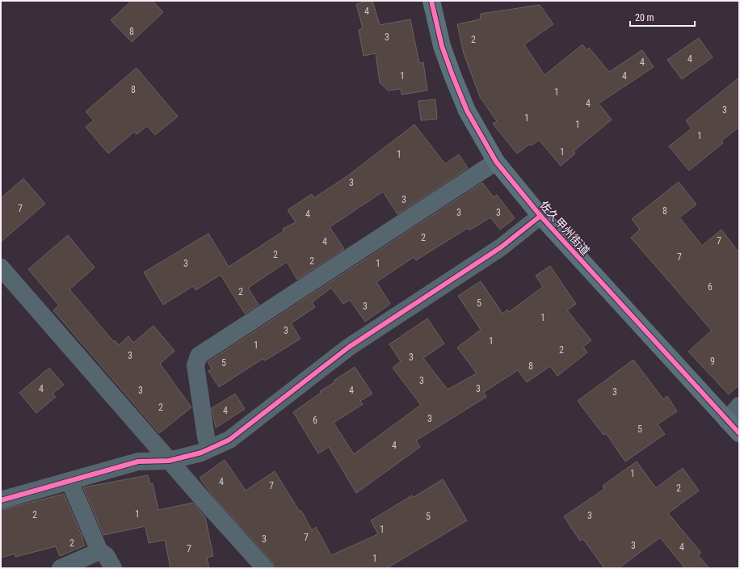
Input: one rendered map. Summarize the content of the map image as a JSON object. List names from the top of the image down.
{
  "streets": {
    "street": ["佐久甲州街道"]
  },
  "house_numbers": [
    "4",
    "8",
    "3",
    "2",
    "4",
    "4",
    "1",
    "4",
    "8",
    "1",
    "4",
    "3",
    "1",
    "1",
    "1",
    "1",
    "1",
    "3",
    "3",
    "7",
    "8",
    "3",
    "3",
    "4",
    "2",
    "7",
    "4",
    "2",
    "7",
    "2",
    "3",
    "1",
    "6",
    "2",
    "5",
    "3",
    "1",
    "3",
    "1",
    "1",
    "2",
    "3",
    "3",
    "9",
    "5",
    "8",
    "3",
    "4",
    "3",
    "3",
    "4",
    "3",
    "2",
    "4",
    "3",
    "6",
    "5",
    "4",
    "1",
    "4",
    "7",
    "2",
    "1",
    "2",
    "3",
    "5",
    "1",
    "7",
    "3",
    "2",
    "3",
    "4",
    "7",
    "1"
  ],
  "scale_bar": "20 m"
}
